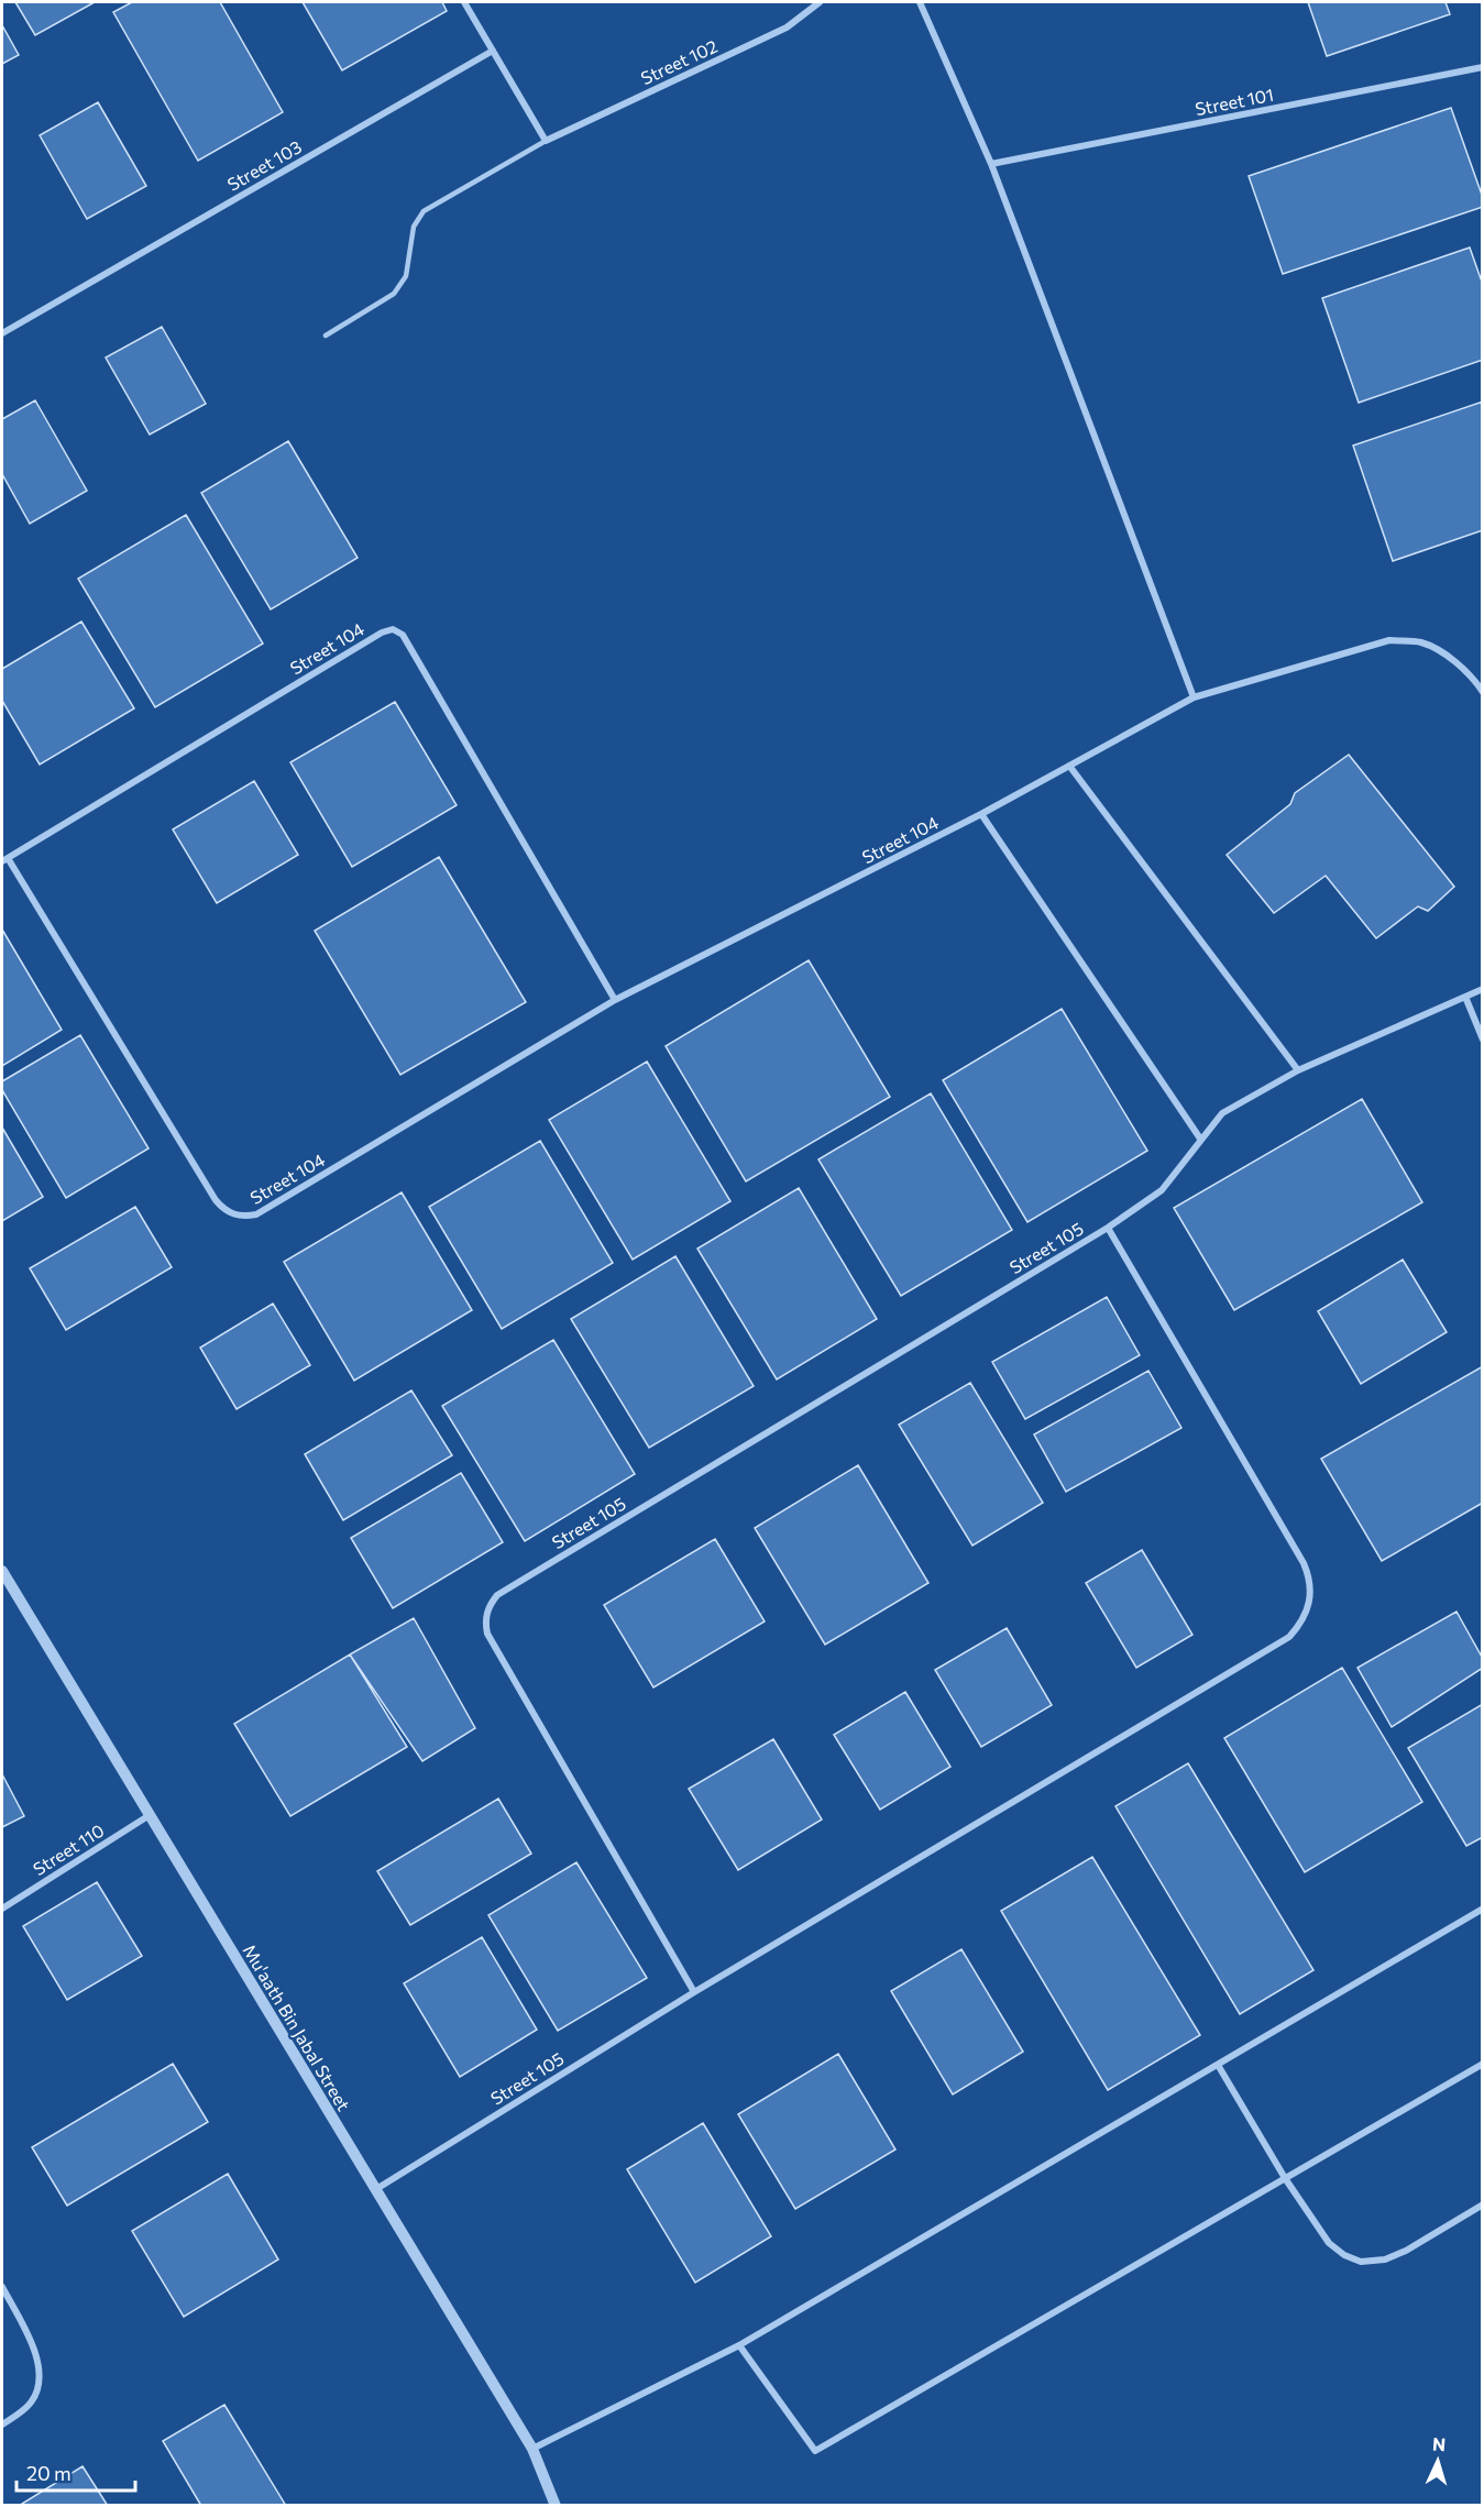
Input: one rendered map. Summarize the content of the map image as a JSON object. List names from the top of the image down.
{
  "streets": {
    "street": [
      "Street 102",
      "Street 101",
      "Street 103",
      "Street 104",
      "Street 105",
      "Street 110",
      "Mu'aath Bin Jabal Street"
    ]
  },
  "crossings": [
    ["Street 105", "Mu'aath Bin Jabal Street"],
    ["Street 110", "Mu'aath Bin Jabal Street"]
  ],
  "scale_bar": "20 m",
  "north": "top"
}
